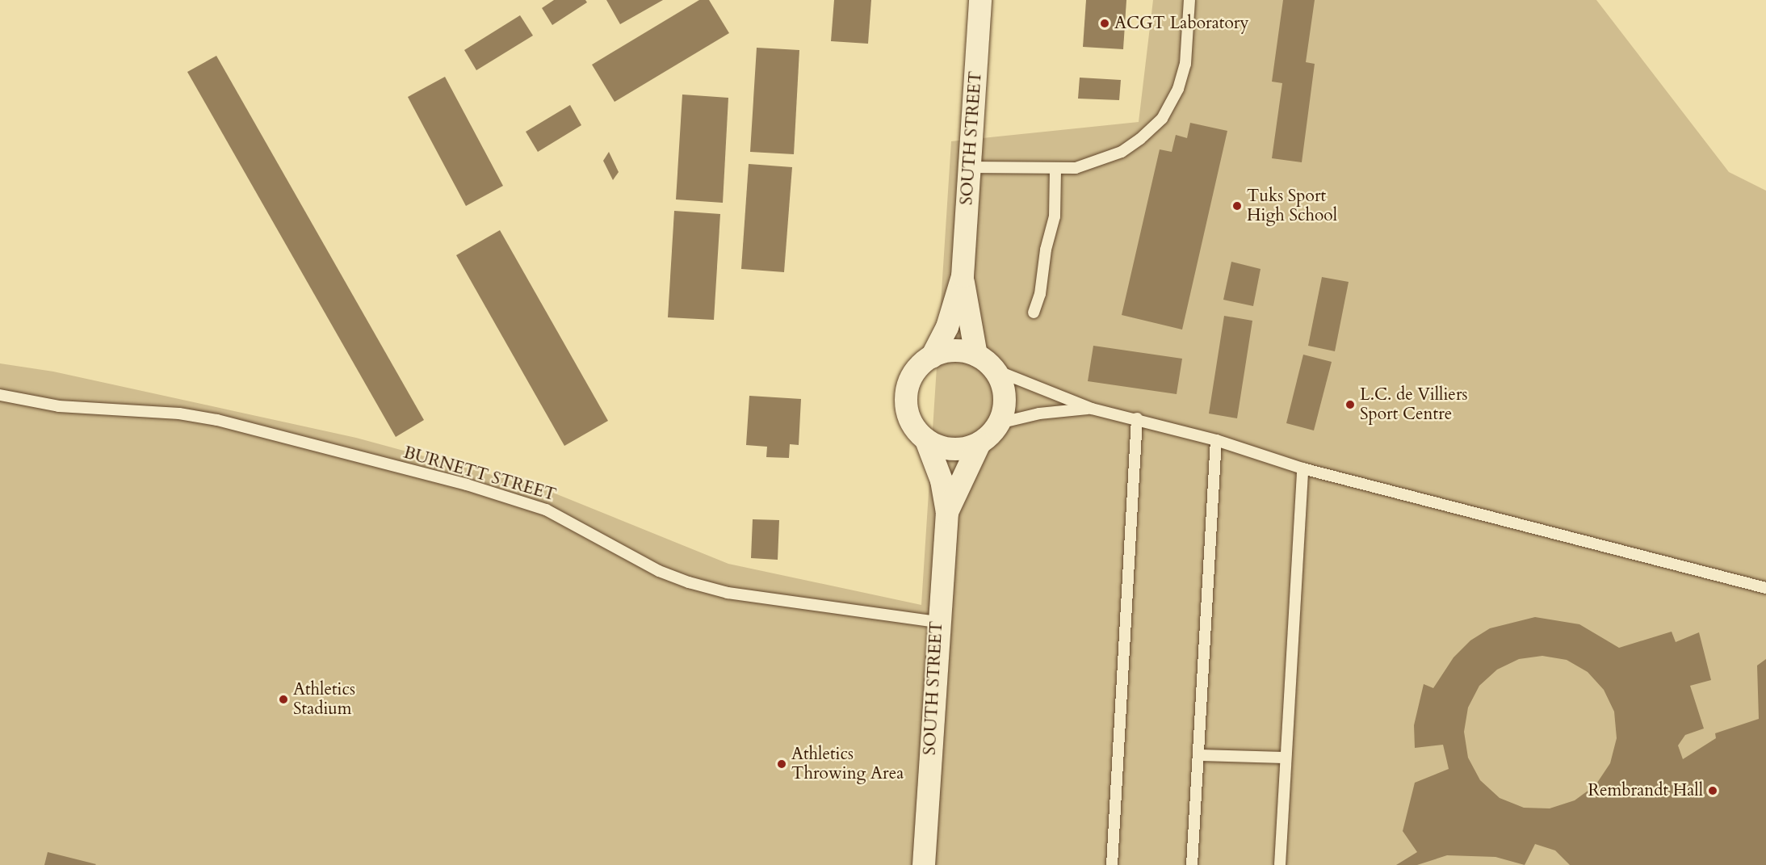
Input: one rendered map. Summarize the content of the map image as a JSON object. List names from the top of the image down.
{
  "streets": {
    "street": ["SOUTH STREET"],
    "lane": ["BURNETT STREET"]
  },
  "crossings": [
    ["SOUTH STREET", "BURNETT STREET"]
  ],
  "places": [
    "ACGT Laboratory",
    "Tuks Sport High School",
    "L.C. de Villiers Sport Centre",
    "Athletics Stadium",
    "Athletics Throwing Area",
    "Rembrandt Hall"
  ]
}
